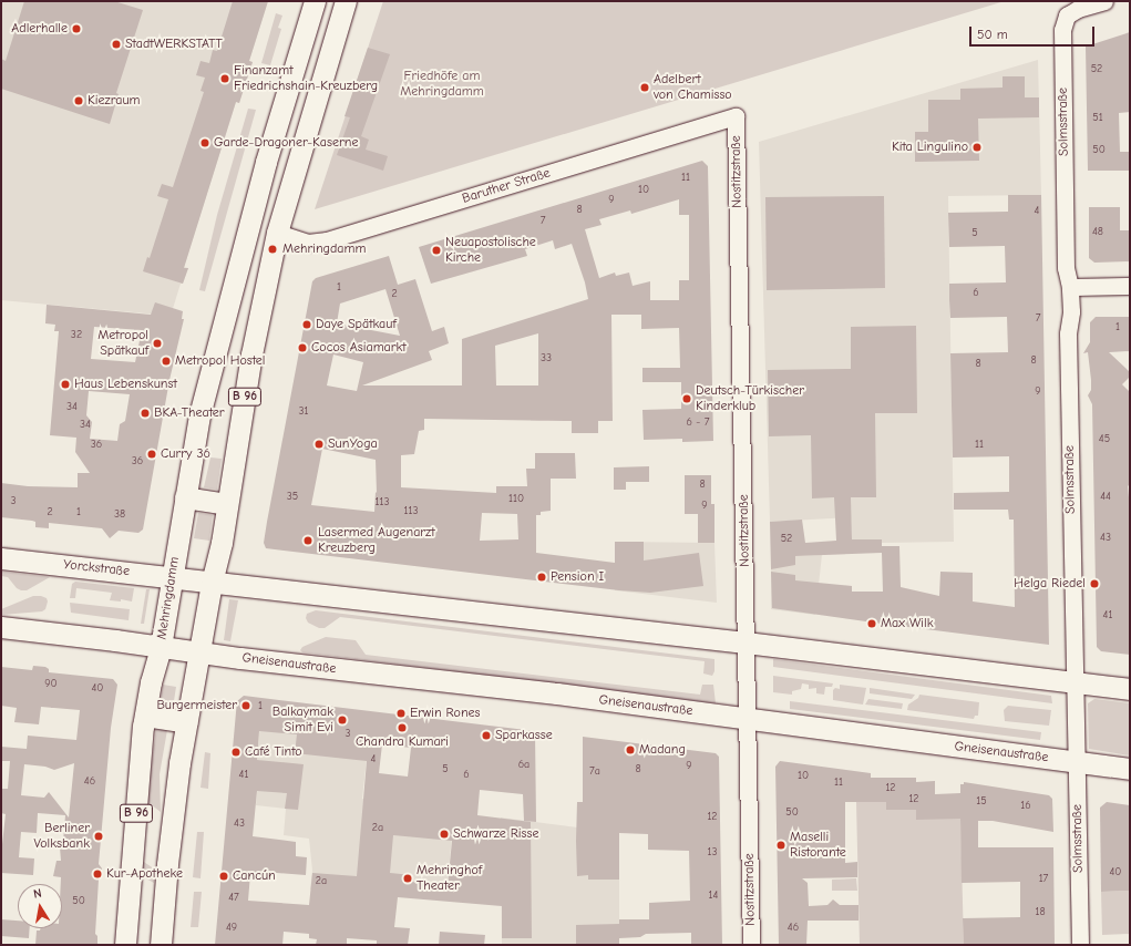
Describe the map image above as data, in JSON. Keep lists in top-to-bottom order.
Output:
{
  "streets": {
    "main road": [
      "B 96",
      "Yorckstraße",
      "Mehringdamm",
      "Gneisenaustraße"
    ],
    "street": ["Solmsstraße", "Nostitzstraße", "Baruther Straße"]
  },
  "crossings": [
    ["Solmsstraße", "Gneisenaustraße"],
    ["Nostitzstraße", "Baruther Straße"],
    ["Nostitzstraße", "Gneisenaustraße"],
    ["Baruther Straße", "B 96"],
    ["B 96", "Gneisenaustraße"],
    ["Yorckstraße", "Mehringdamm"],
    ["Mehringdamm", "Gneisenaustraße"]
  ],
  "parks": ["Friedhöfe am Mehringdamm"],
  "places": [
    "Adlerhalle",
    "StadtWERKSTATT",
    "Finanzamt Friedrichshain-Kreuzberg",
    "Adelbert von Chamisso",
    "Kiezraum",
    "Garde-Dragoner-Kaserne",
    "Kita Lingulino",
    "Mehringdamm",
    "Neuapostolische Kirche",
    "Daye Spätkauf",
    "Metropol Spätkauf",
    "Cocos Asiamarkt",
    "Metropol Hostel",
    "Haus Lebenskunst",
    "Deutsch-Türkischer Kinderklub",
    "BKA-Theater",
    "SunYoga",
    "Curry 36",
    "Lasermed Augenarzt Kreuzberg",
    "Pension I",
    "Helga Riedel",
    "Max Wilk",
    "Burgermeister",
    "Erwin Rones",
    "Balkaymak Simit Evi",
    "Chandra Kumari",
    "Sparkasse",
    "Madang",
    "Café Tinto",
    "Schwarze Risse",
    "Berliner Volksbank",
    "Maselli Ristorante",
    "Kur-Apotheke",
    "Cancún",
    "Mehringhof Theater"
  ],
  "house_numbers": [
    "52",
    "51",
    "50",
    "11",
    "10",
    "9",
    "8",
    "4",
    "7",
    "48",
    "5",
    "1",
    "6",
    "2",
    "7",
    "1",
    "32",
    "33",
    "8",
    "8",
    "9",
    "34",
    "31",
    "6 - 7",
    "34",
    "45",
    "36",
    "11",
    "36",
    "8",
    "35",
    "44",
    "110",
    "3",
    "113",
    "9",
    "113",
    "2",
    "1",
    "38",
    "43",
    "52",
    "41",
    "90",
    "40",
    "1",
    "3",
    "4",
    "6a",
    "9",
    "5",
    "8",
    "7a",
    "41",
    "6",
    "10",
    "46",
    "11",
    "12",
    "12",
    "15",
    "16",
    "50",
    "12",
    "43",
    "2a",
    "13",
    "40",
    "17",
    "2a",
    "14",
    "47",
    "50",
    "18",
    "49",
    "46"
  ],
  "scale_bar": "50 m",
  "north": "top"
}
